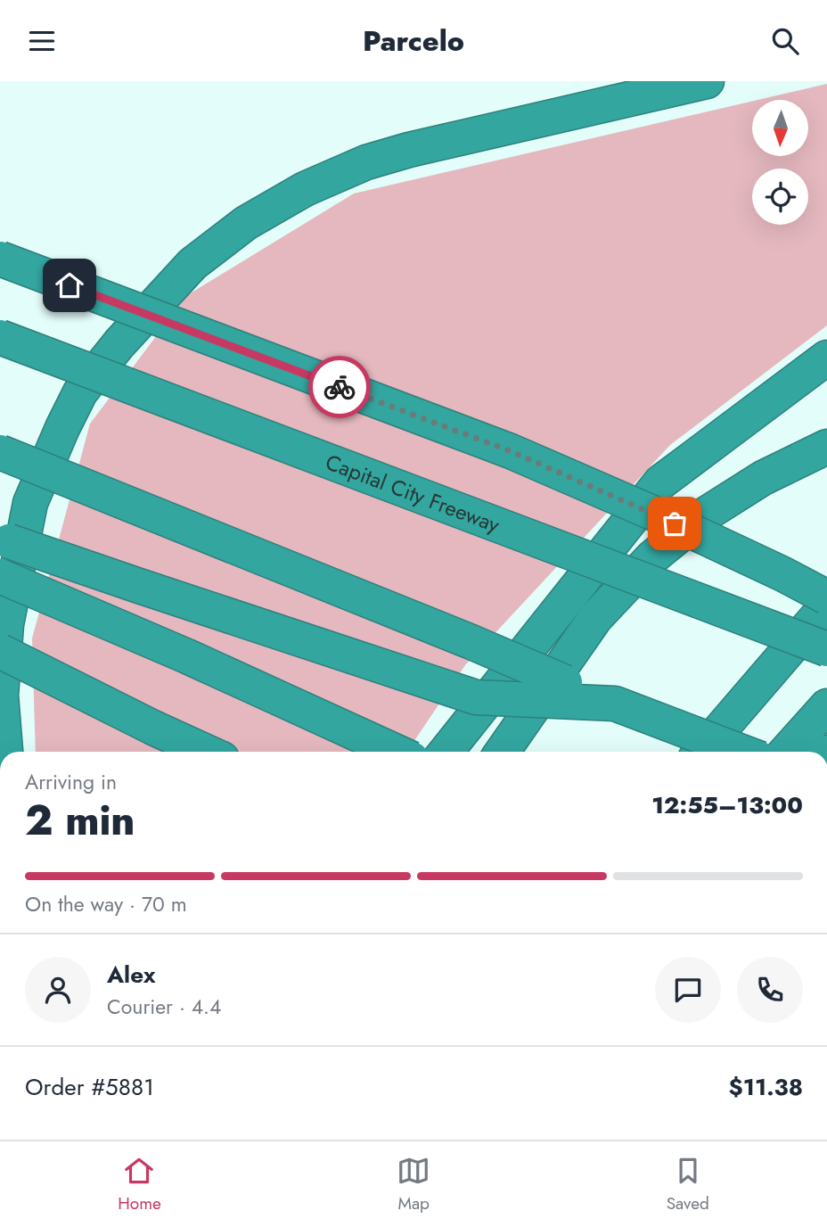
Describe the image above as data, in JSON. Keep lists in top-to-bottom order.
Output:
{
  "streets": {
    "highway": ["Capital City Freeway"]
  },
  "north": "bottom",
  "page": {
    "header": "Parcelo",
    "heading": ["2 min", "Arriving in", "12:55–13:00"],
    "panel": [
      "Alex",
      "Courier · 4.4",
      "Order #5881",
      "$11.38"
    ],
    "bar": "On the way · 70 m",
    "tabs": ["Home", "Map", "Saved"]
  }
}
